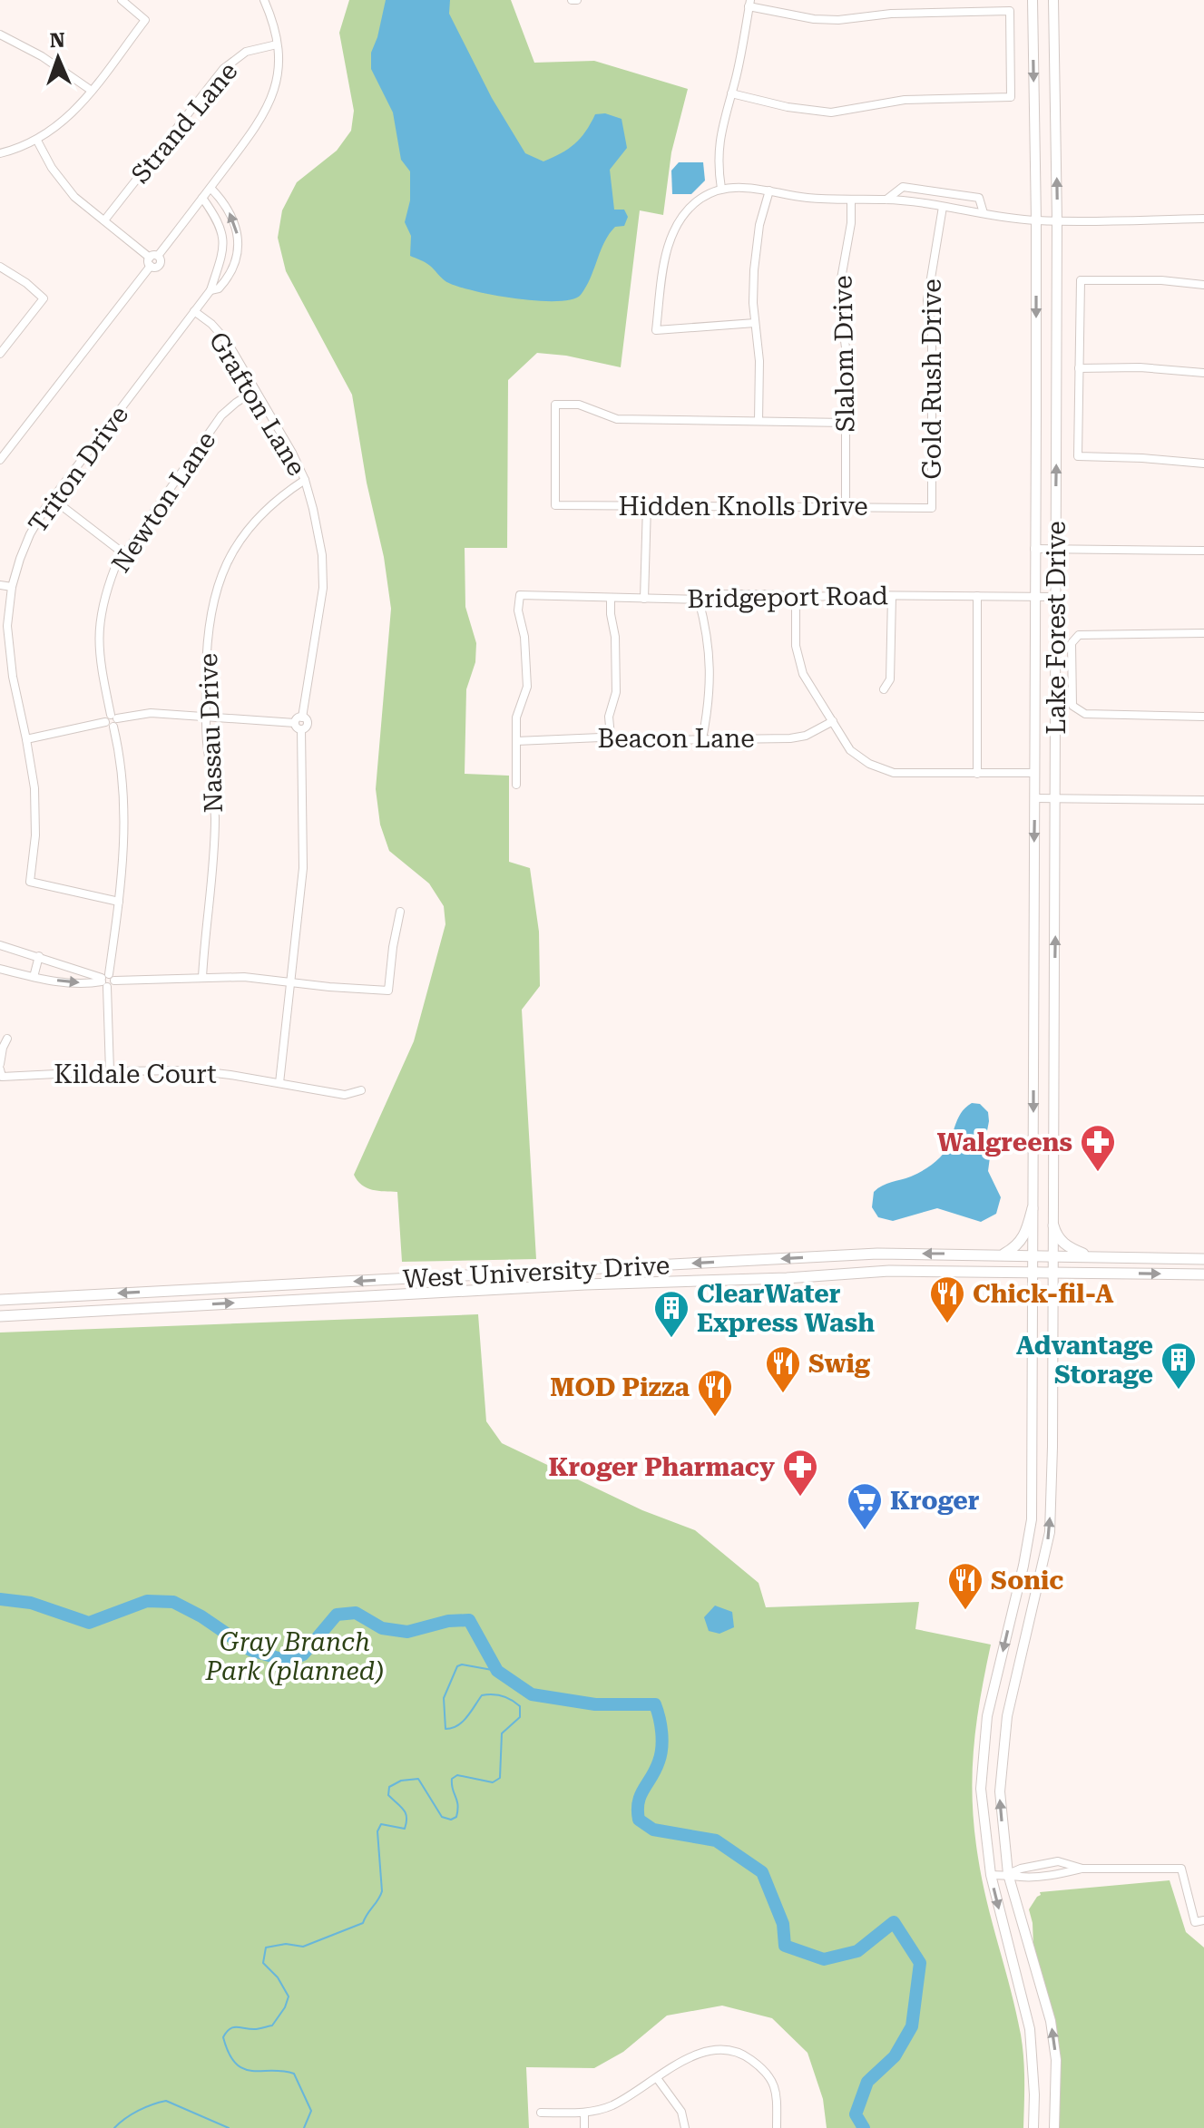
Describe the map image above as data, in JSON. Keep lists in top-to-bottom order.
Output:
{
  "streets": {
    "highway": ["West University Drive"],
    "main road": ["Lake Forest Drive"],
    "street": [
      "Strand Lane",
      "Slalom Drive",
      "Gold Rush Drive",
      "Grafton Lane",
      "Triton Drive",
      "Newton Lane",
      "Hidden Knolls Drive",
      "Bridgeport Road",
      "Nassau Drive",
      "Beacon Lane",
      "Kildale Court"
    ]
  },
  "crossings": [
    ["Slalom Drive", "Hidden Knolls Drive"],
    ["Gold Rush Drive", "Hidden Knolls Drive"],
    ["Grafton Lane", "Triton Drive"],
    ["Grafton Lane", "Newton Lane"],
    ["Grafton Lane", "Nassau Drive"],
    ["Grafton Lane", "Kildale Court"],
    ["Triton Drive", "Newton Lane"],
    ["Newton Lane", "Kildale Court"],
    ["Bridgeport Road", "Lake Forest Drive"],
    ["Bridgeport Road", "Beacon Lane"],
    ["Lake Forest Drive", "West University Drive"]
  ],
  "parks": ["Gray Branch Park (planned)"],
  "places": {
    "pharmacy": ["Walgreens", "Kroger Pharmacy"],
    "restaurant": [
      "Chick-fil-A",
      "Swig",
      "MOD Pizza",
      "Sonic"
    ],
    "building": ["ClearWater Express Wash", "Advantage Storage"],
    "supermarket": ["Kroger"]
  },
  "north": "top"
}
